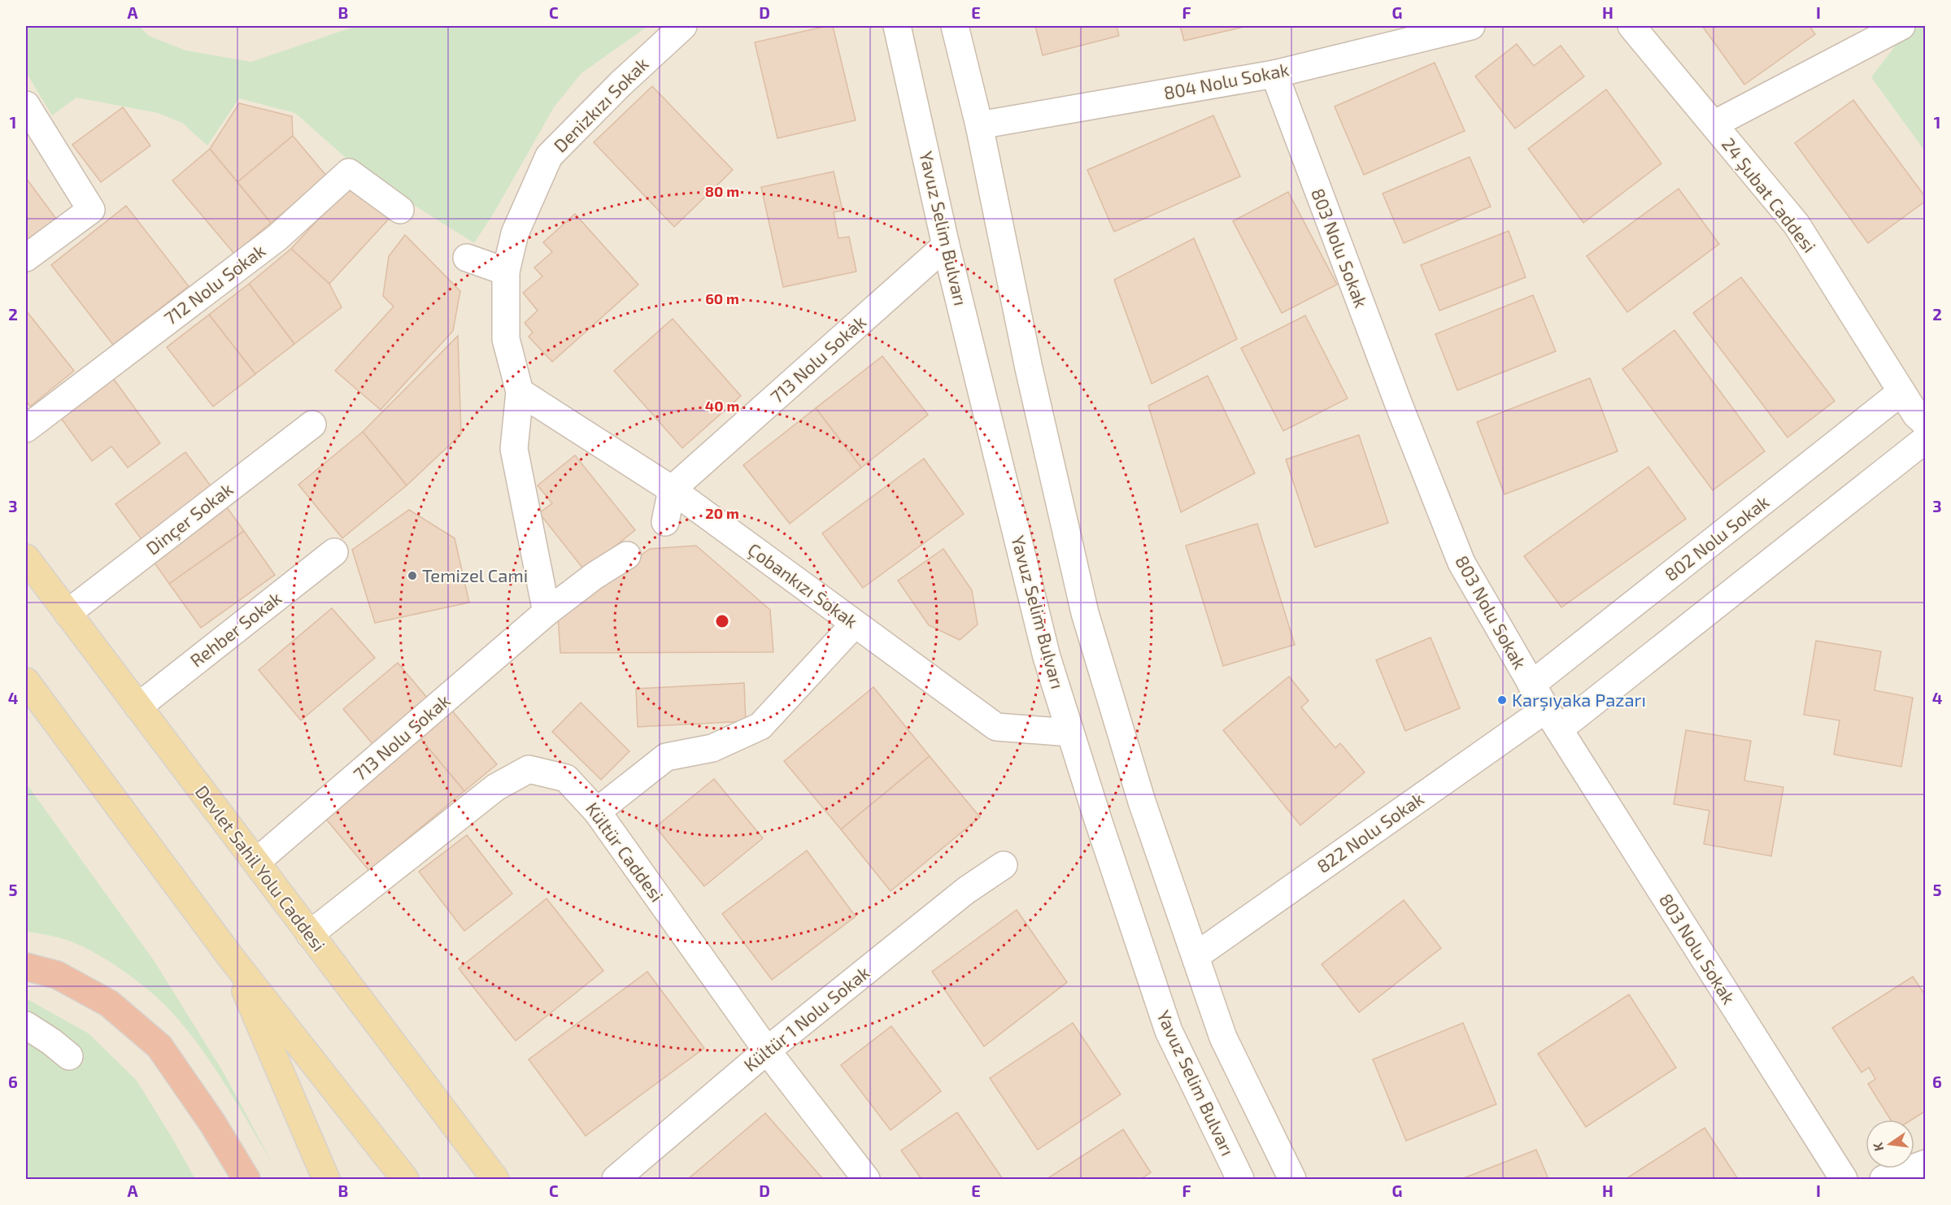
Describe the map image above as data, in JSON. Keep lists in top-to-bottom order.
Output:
{
  "streets": {
    "main road": ["Devlet Sahil Yolu Caddesi"],
    "street": [
      "804 Nolu Sokak",
      "Denizkızı Sokak",
      "24 Şubat Caddesi",
      "Yavuz Selim Bulvarı",
      "803 Nolu Sokak",
      "712 Nolu Sokak",
      "713 Nolu Sokak",
      "Dinçer Sokak",
      "802 Nolu Sokak",
      "Çobankızı Sokak",
      "Rehber Sokak",
      "822 Nolu Sokak",
      "Kültür Caddesi",
      "Kültür 1 Nolu Sokak"
    ]
  },
  "crossings": [
    ["804 Nolu Sokak", "803 Nolu Sokak"],
    ["Denizkızı Sokak", "Çobankızı Sokak"],
    ["24 Şubat Caddesi", "802 Nolu Sokak"],
    ["Yavuz Selim Bulvarı", "713 Nolu Sokak"],
    ["Yavuz Selim Bulvarı", "Çobankızı Sokak"],
    ["803 Nolu Sokak", "802 Nolu Sokak"],
    ["803 Nolu Sokak", "822 Nolu Sokak"],
    ["713 Nolu Sokak", "Çobankızı Sokak"],
    ["713 Nolu Sokak", "Devlet Sahil Yolu Caddesi"],
    ["Dinçer Sokak", "Devlet Sahil Yolu Caddesi"],
    ["Rehber Sokak", "Devlet Sahil Yolu Caddesi"],
    ["Kültür Caddesi", "Devlet Sahil Yolu Caddesi"],
    ["Kültür Caddesi", "Kültür 1 Nolu Sokak"]
  ],
  "places": ["Temizel Cami", "Karşıyaka Pazarı"],
  "north": "left",
  "grid": {
    "columns": [
      "A",
      "B",
      "C",
      "D",
      "E",
      "F",
      "G",
      "H",
      "I"
    ],
    "rows": [
      "1",
      "2",
      "3",
      "4",
      "5",
      "6"
    ]
  },
  "rings": [
    "80 m",
    "60 m",
    "40 m",
    "20 m"
  ]
}
